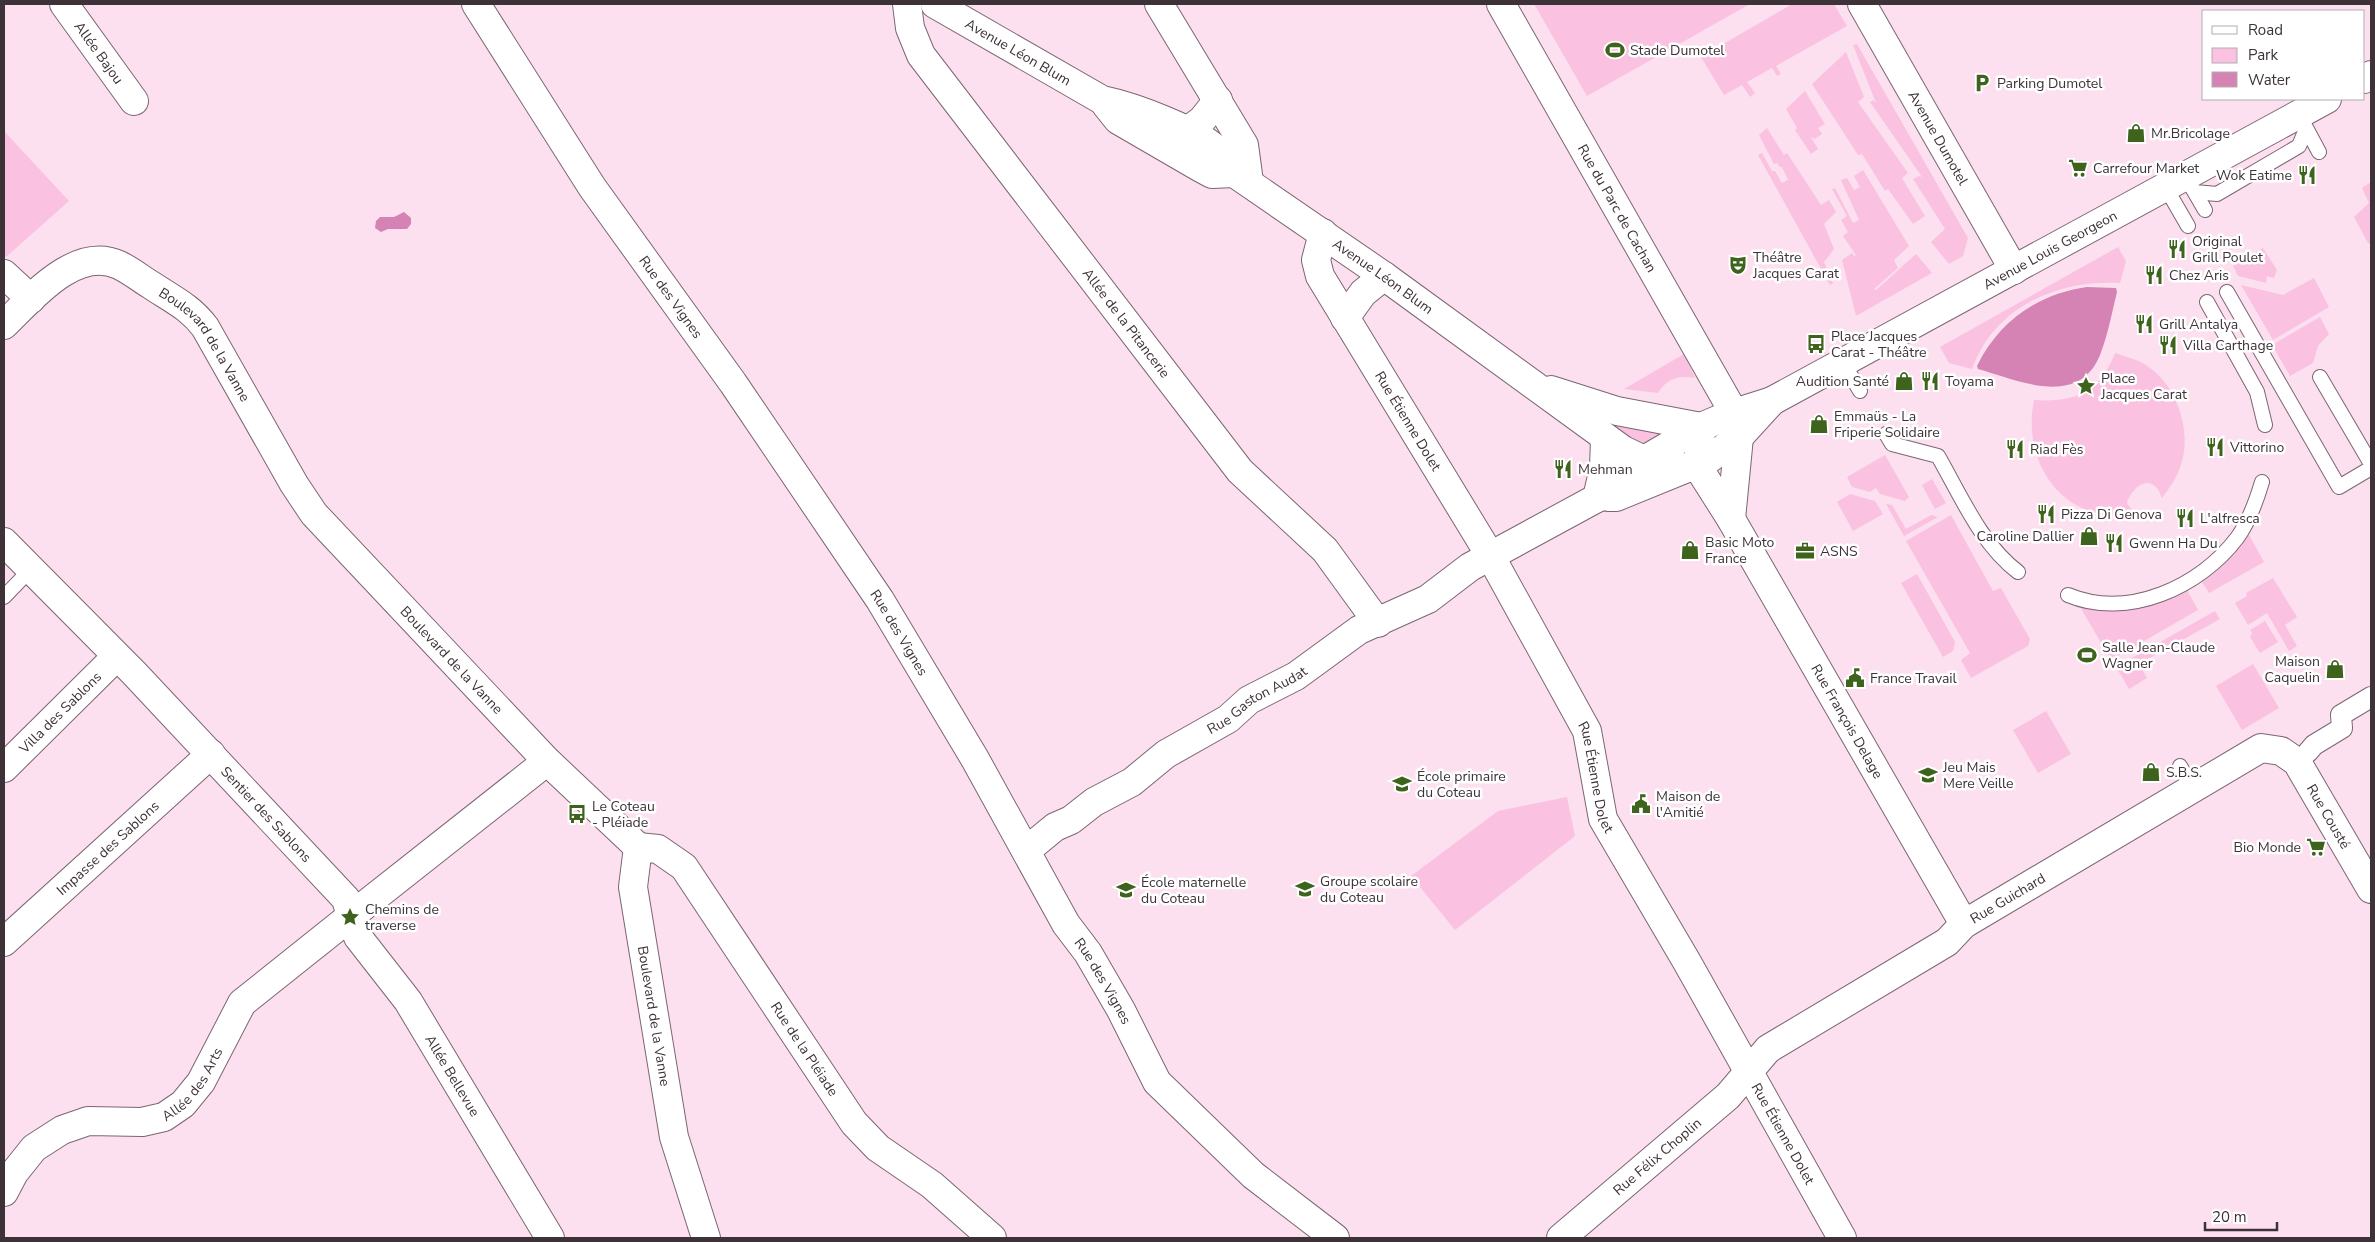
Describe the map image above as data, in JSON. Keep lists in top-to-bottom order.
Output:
{
  "streets": {
    "street": [
      "Avenue Léon Blum",
      "Allée Bajou",
      "Avenue Dumotel",
      "Rue du Parc de Cachan",
      "Avenue Louis Georgeon",
      "Rue des Vignes",
      "Allée de la Pitancerie",
      "Boulevard de la Vanne",
      "Rue Étienne Dolet",
      "Rue Gaston Audat",
      "Villa des Sablons",
      "Rue François Delage",
      "Sentier des Sablons",
      "Rue Cousté",
      "Impasse des Sablons",
      "Rue Guichard",
      "Rue de la Pléiade",
      "Allée Bellevue",
      "Allée des Arts",
      "Rue Félix Choplin"
    ]
  },
  "crossings": [
    ["Avenue Léon Blum", "Avenue Louis Georgeon"],
    ["Avenue Léon Blum", "Rue Étienne Dolet"],
    ["Avenue Dumotel", "Avenue Louis Georgeon"],
    ["Rue du Parc de Cachan", "Avenue Louis Georgeon"],
    ["Avenue Louis Georgeon", "Rue Étienne Dolet"],
    ["Avenue Louis Georgeon", "Rue Gaston Audat"],
    ["Avenue Louis Georgeon", "Rue François Delage"],
    ["Rue des Vignes", "Rue Gaston Audat"],
    ["Allée de la Pitancerie", "Rue Gaston Audat"],
    ["Boulevard de la Vanne", "Rue de la Pléiade"],
    ["Rue Étienne Dolet", "Rue Gaston Audat"],
    ["Rue Étienne Dolet", "Rue Guichard"],
    ["Rue Étienne Dolet", "Rue Félix Choplin"],
    ["Villa des Sablons", "Sentier des Sablons"],
    ["Rue François Delage", "Rue Guichard"],
    ["Sentier des Sablons", "Impasse des Sablons"],
    ["Sentier des Sablons", "Allée Bellevue"],
    ["Sentier des Sablons", "Allée des Arts"],
    ["Rue Cousté", "Rue Guichard"],
    ["Rue Guichard", "Rue Félix Choplin"],
    ["Allée Bellevue", "Allée des Arts"]
  ],
  "places": {
    "sports": ["Stade Dumotel", "Salle Jean-Claude Wagner"],
    "parking": ["Parking Dumotel"],
    "shop": [
      "Mr.Bricolage",
      "Audition Santé",
      "Emmaüs - La Friperie Solidaire",
      "Caroline Dallier",
      "Basic Moto France",
      "Maison Caquelin",
      "S.B.S."
    ],
    "supermarket": ["Carrefour Market", "Bio Monde"],
    "restaurant": [
      "Wok Eatime",
      "Original Grill Poulet",
      "Chez Aris",
      "Grill Antalya",
      "Villa Carthage",
      "Toyama",
      "Vittorino",
      "Riad Fès",
      "Mehman",
      "Pizza Di Genova",
      "L'alfresca",
      "Gwenn Ha Du"
    ],
    "theatre": ["Théâtre Jacques Carat"],
    "bus stop": ["Place Jacques Carat - Théâtre", "Le Coteau - Pléiade"],
    "place": ["Place Jacques Carat", "Chemins de traverse"],
    "office": ["ASNS"],
    "public building": ["France Travail", "Maison de l'Amitié"],
    "school or university": [
      "Jeu Mais Mere Veille",
      "École primaire du Coteau",
      "Groupe scolaire du Coteau",
      "École maternelle du Coteau"
    ]
  },
  "legend": ["Road", "Park", "Water"],
  "scale_bar": "20 m"
}
